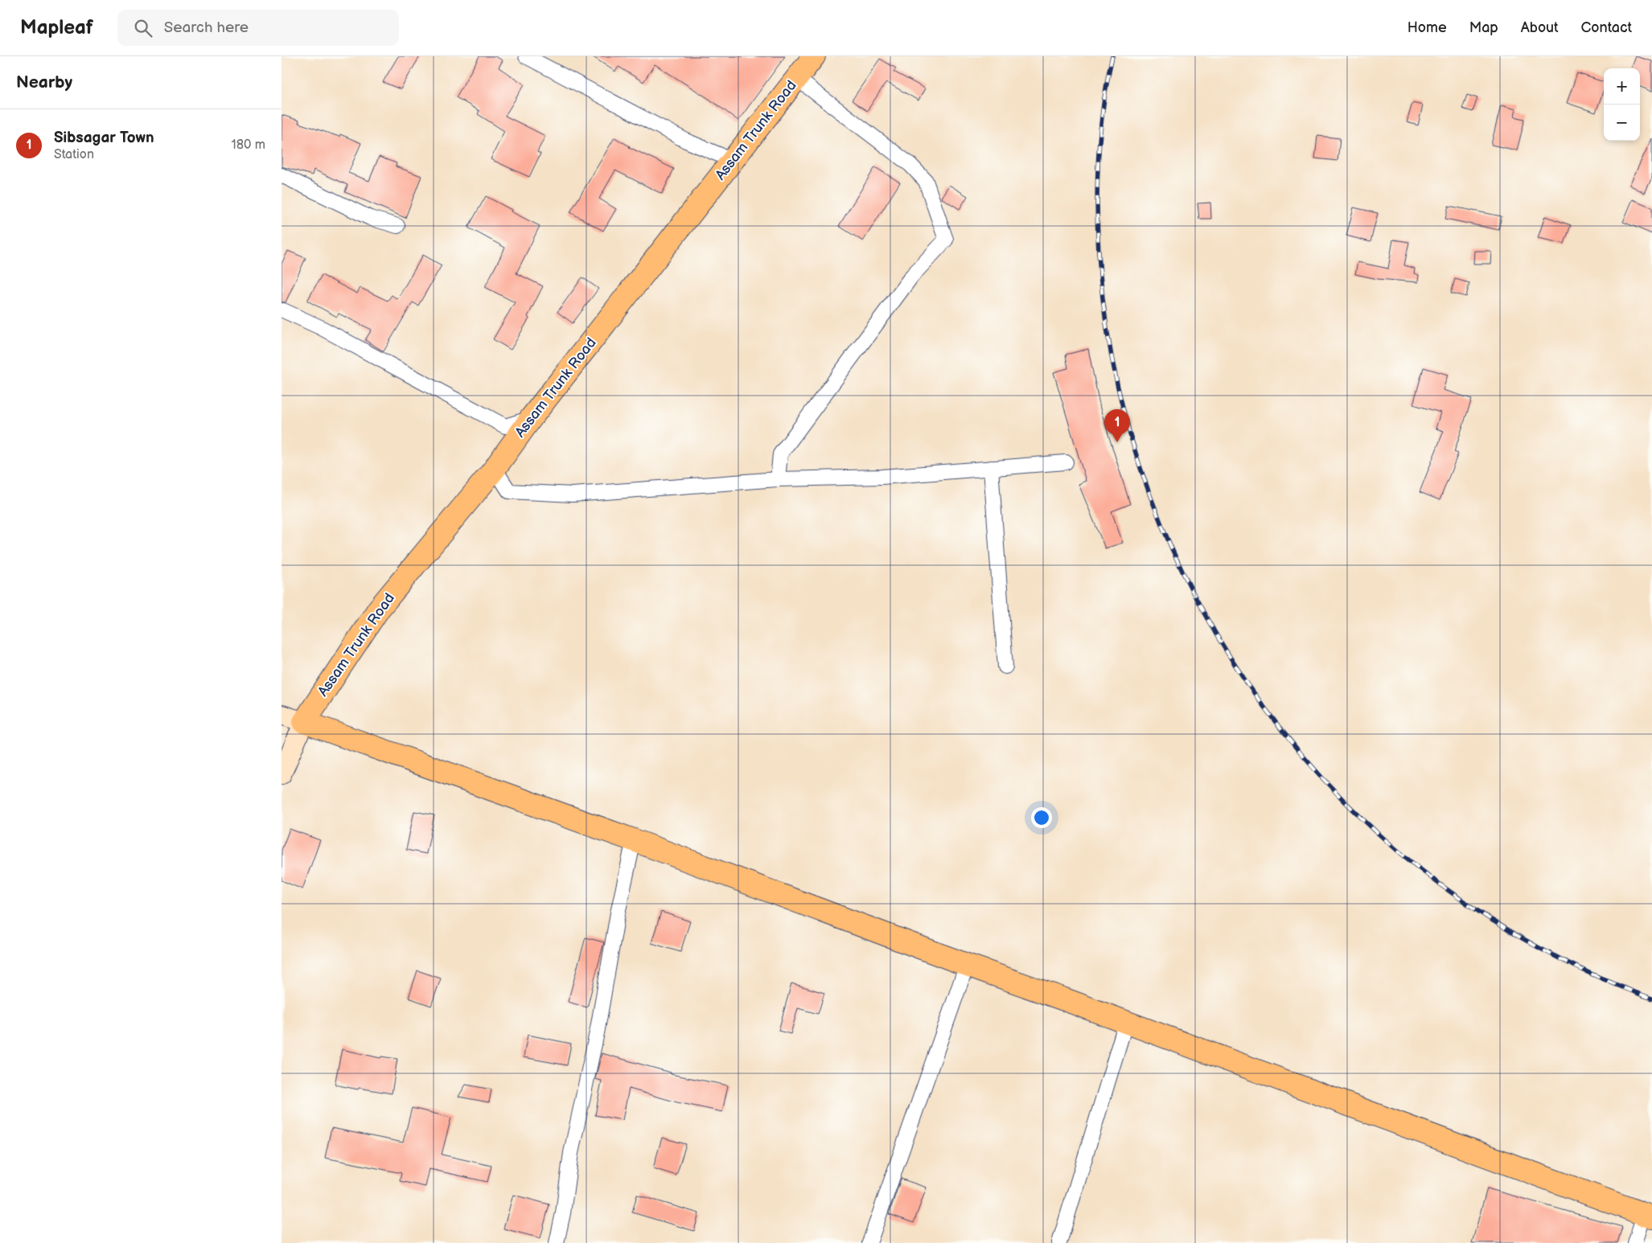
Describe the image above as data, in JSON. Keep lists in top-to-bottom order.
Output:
{
  "streets": {
    "highway": ["Assam Trunk Road"]
  },
  "page": {
    "header": "Mapleaf",
    "search": "Search here",
    "nav": [
      "Home",
      "Map",
      "About",
      "Contact"
    ],
    "heading": "Nearby",
    "map_buttons": ["+", "−"],
    "list": [
      {
        "mark": "1",
        "name": "Sibsagar Town",
        "note": "Station",
        "value": "180 m"
      }
    ],
    "pins": "1"
  }
}
